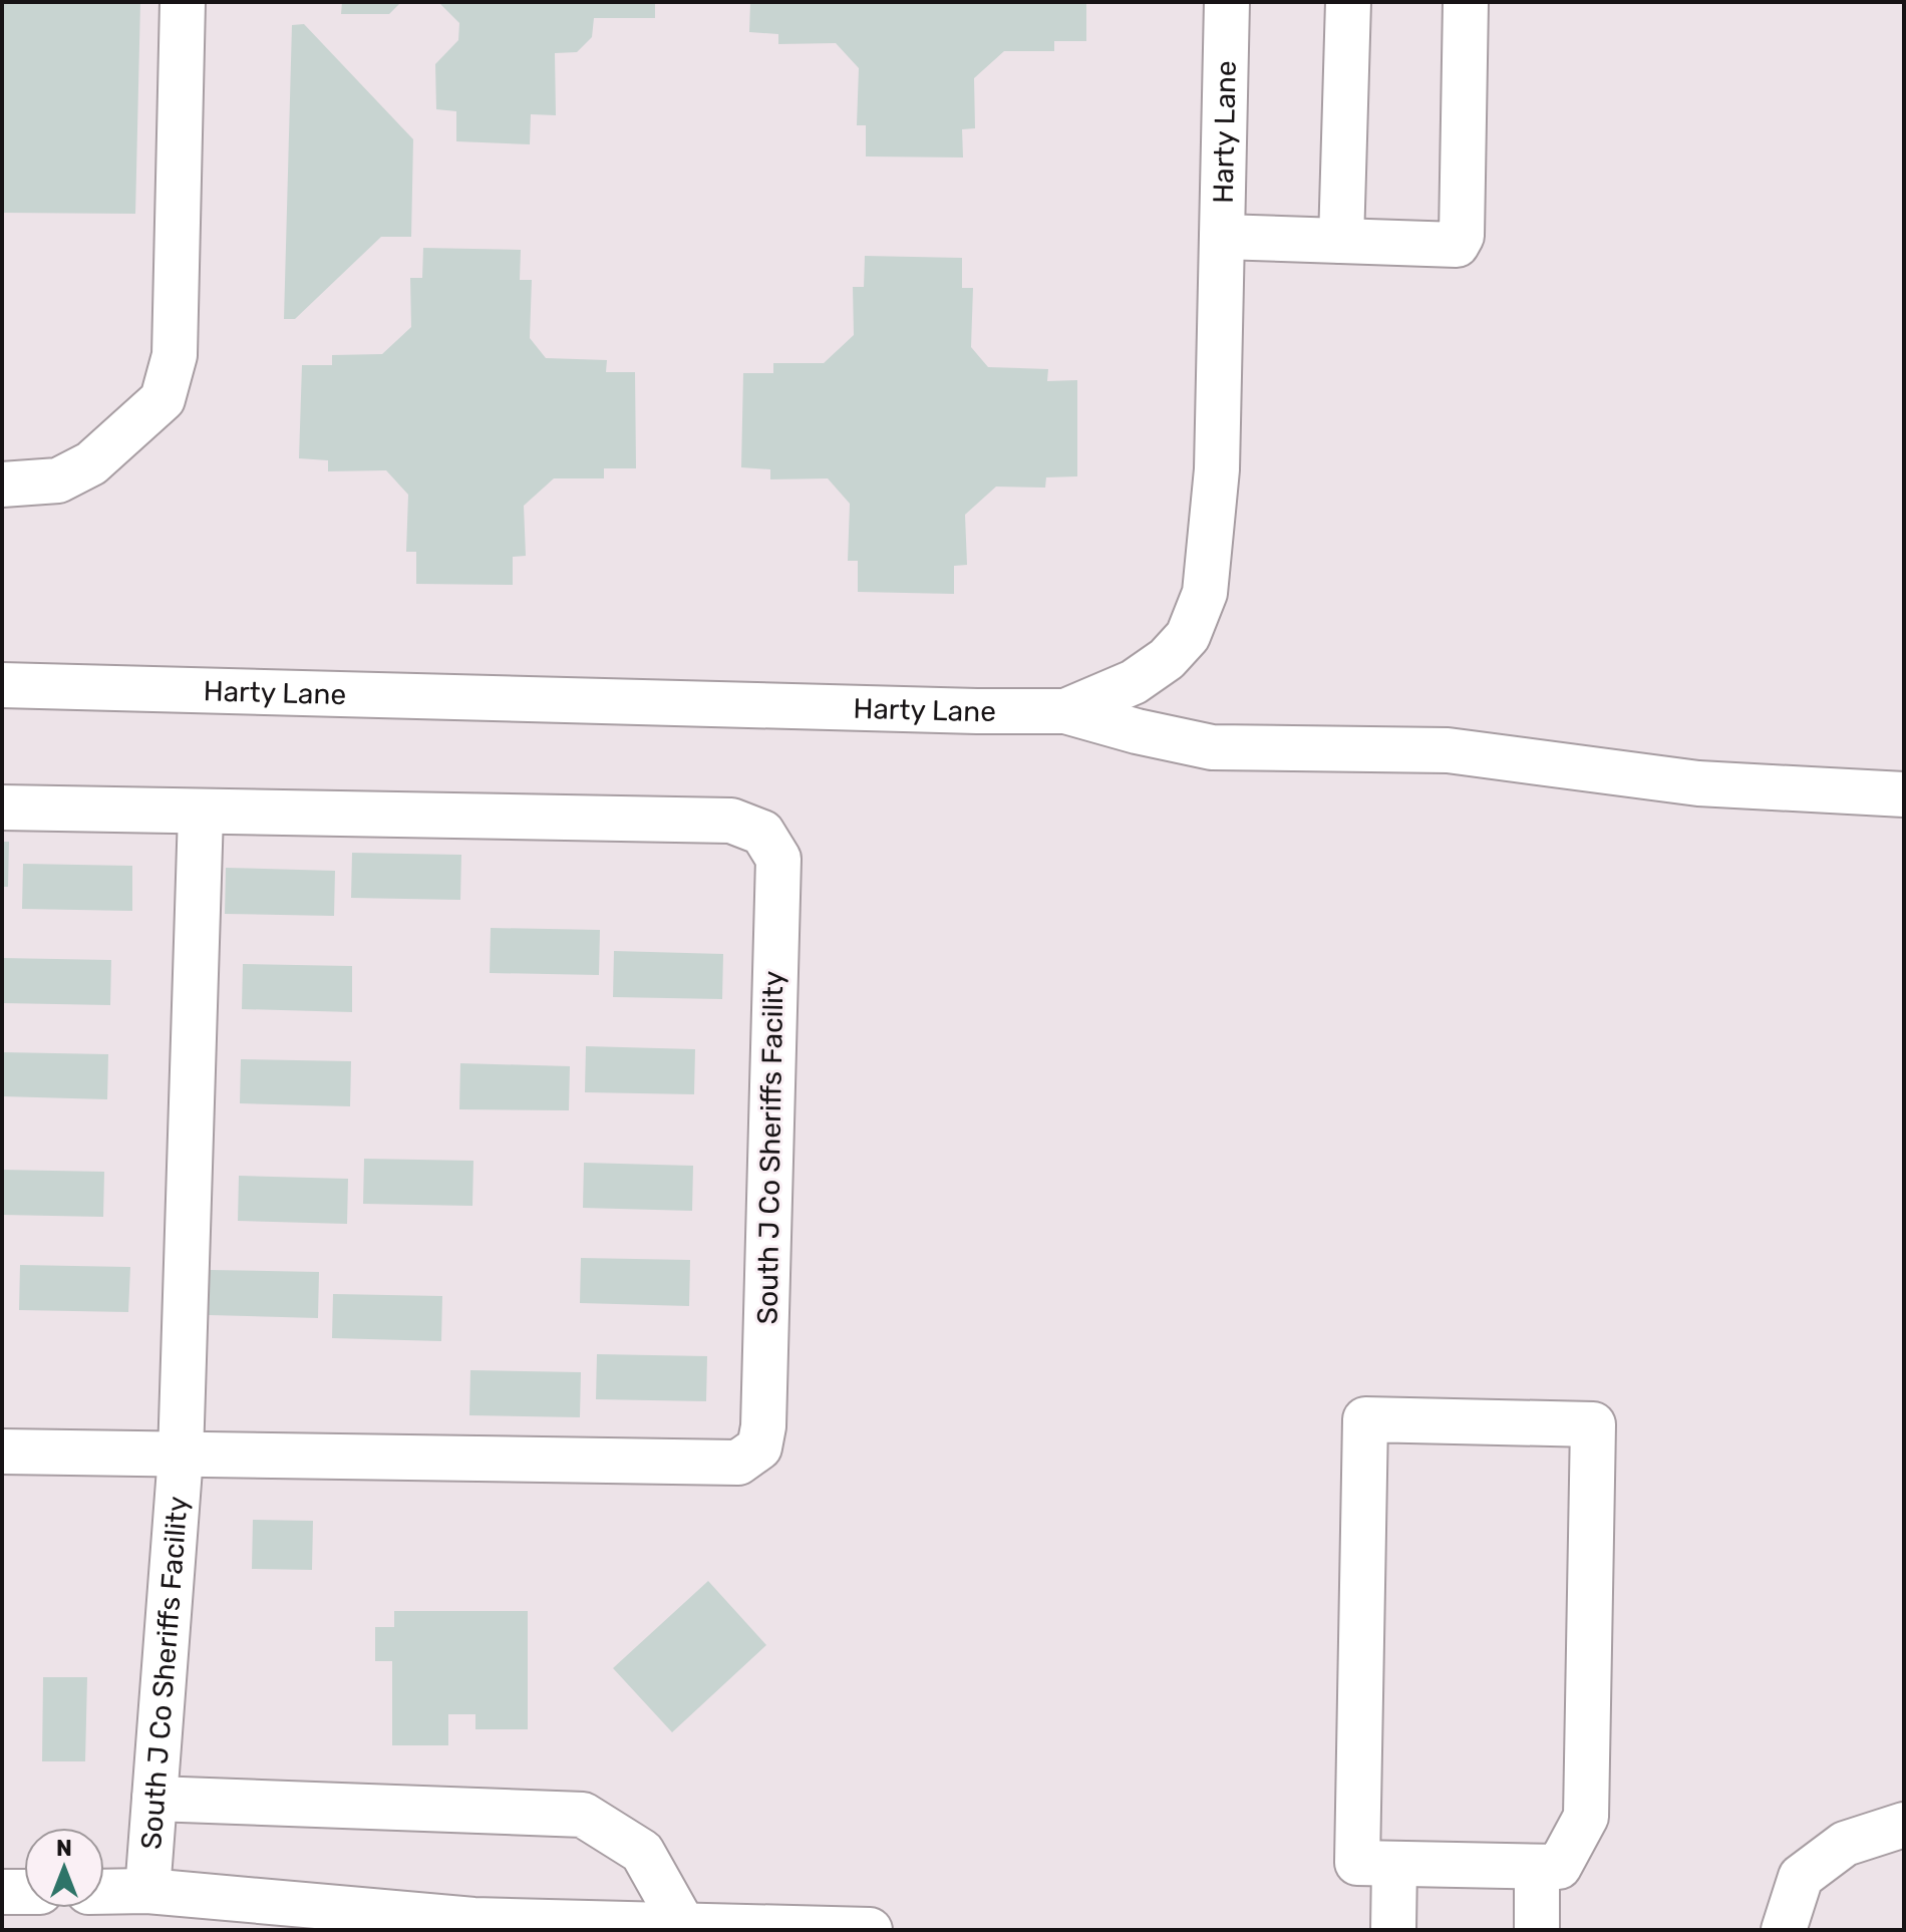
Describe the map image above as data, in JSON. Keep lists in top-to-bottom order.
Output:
{
  "streets": {
    "street": ["Harty Lane", "South J Co Sheriffs Facility"]
  },
  "north": "top"
}
